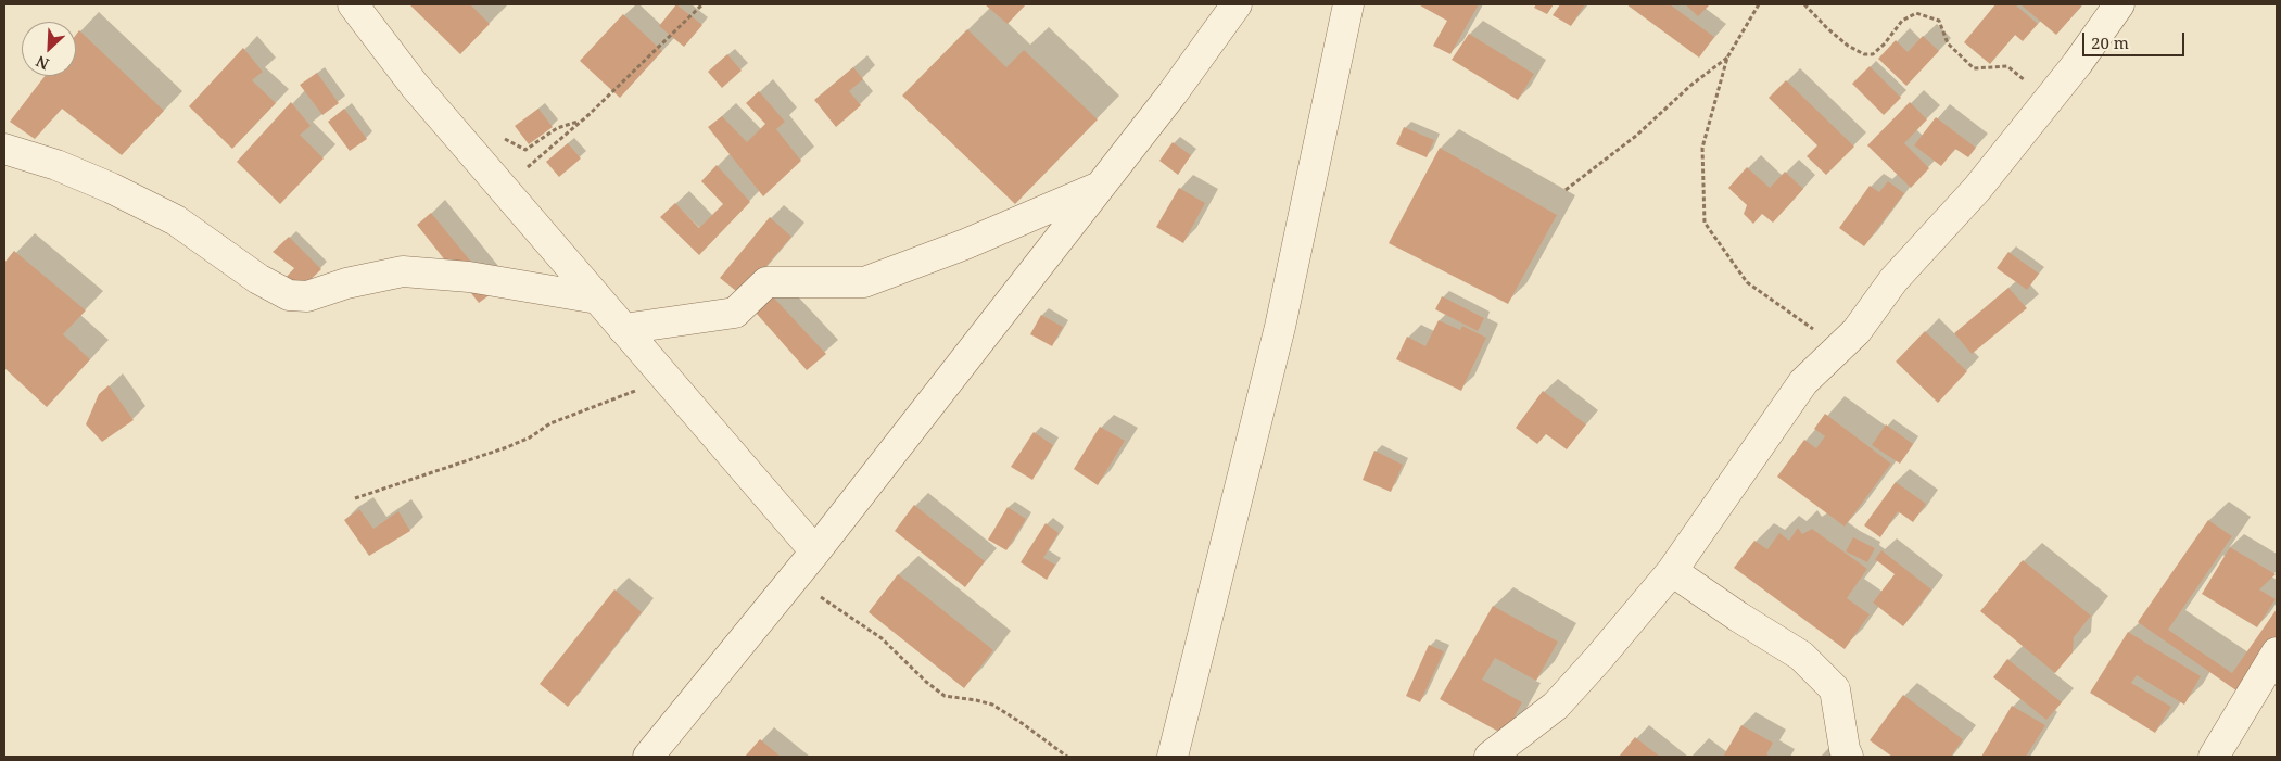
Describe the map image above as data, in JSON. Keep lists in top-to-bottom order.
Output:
{
  "scale_bar": "20 m",
  "north": "bottom left"
}
